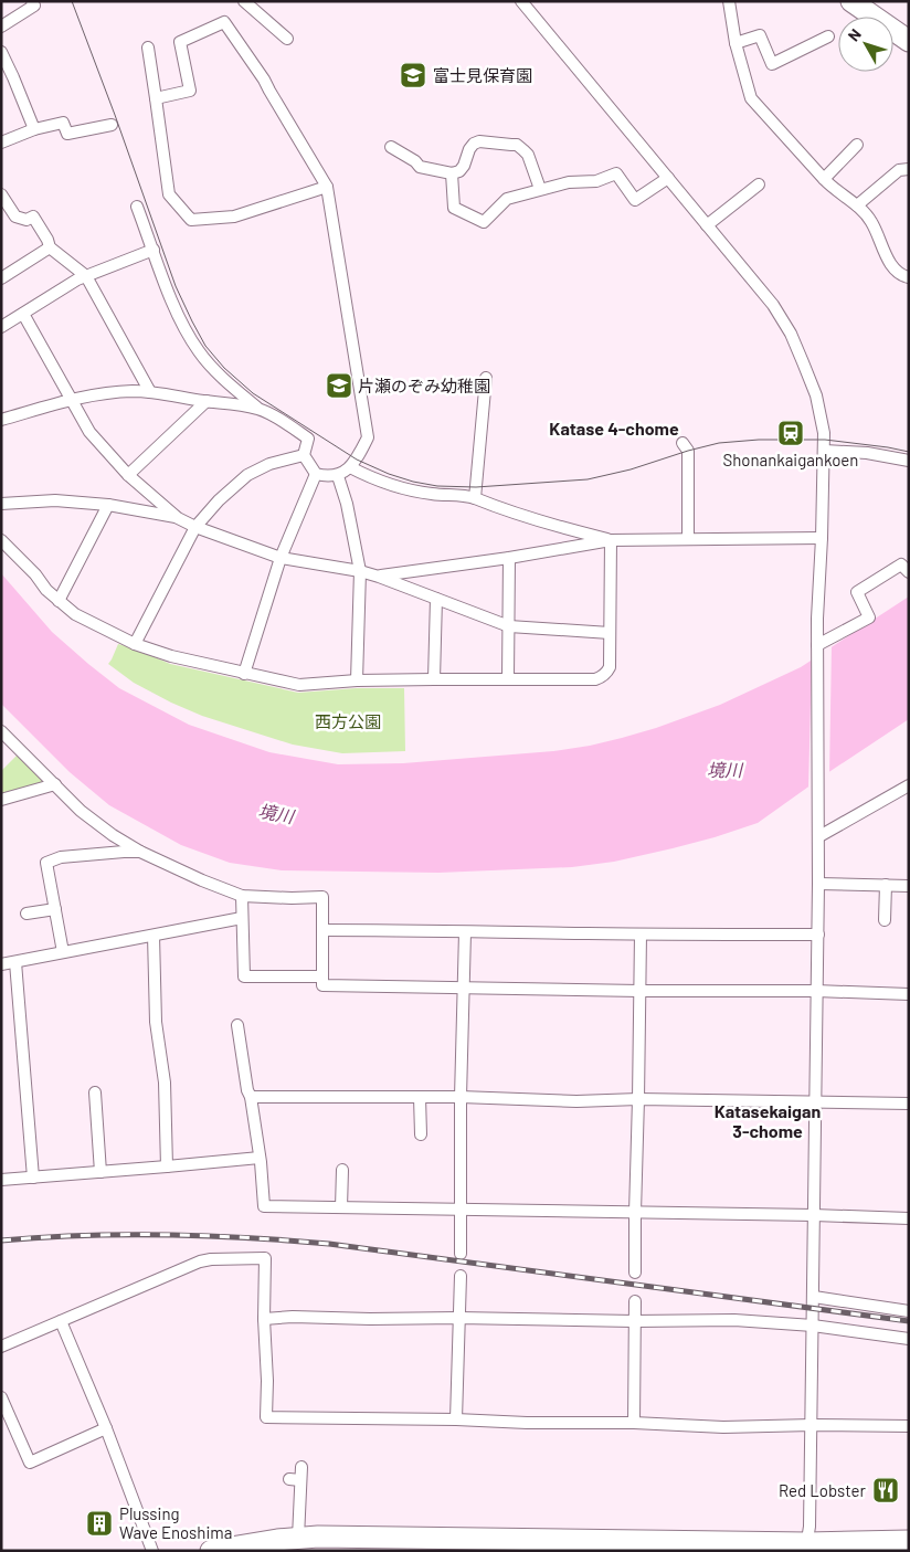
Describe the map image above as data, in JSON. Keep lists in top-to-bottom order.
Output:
{
  "districts": ["Katase 4-chome", "Katasekaigan 3-chome"],
  "water": ["境川"],
  "parks": ["西方公園"],
  "places": {
    "school or university": ["富士見保育園", "片瀬のぞみ幼稚園"],
    "station": ["Shonankaigankoen"],
    "restaurant": ["Red Lobster"],
    "building": ["Plussing Wave Enoshima"]
  },
  "north": "top left"
}
